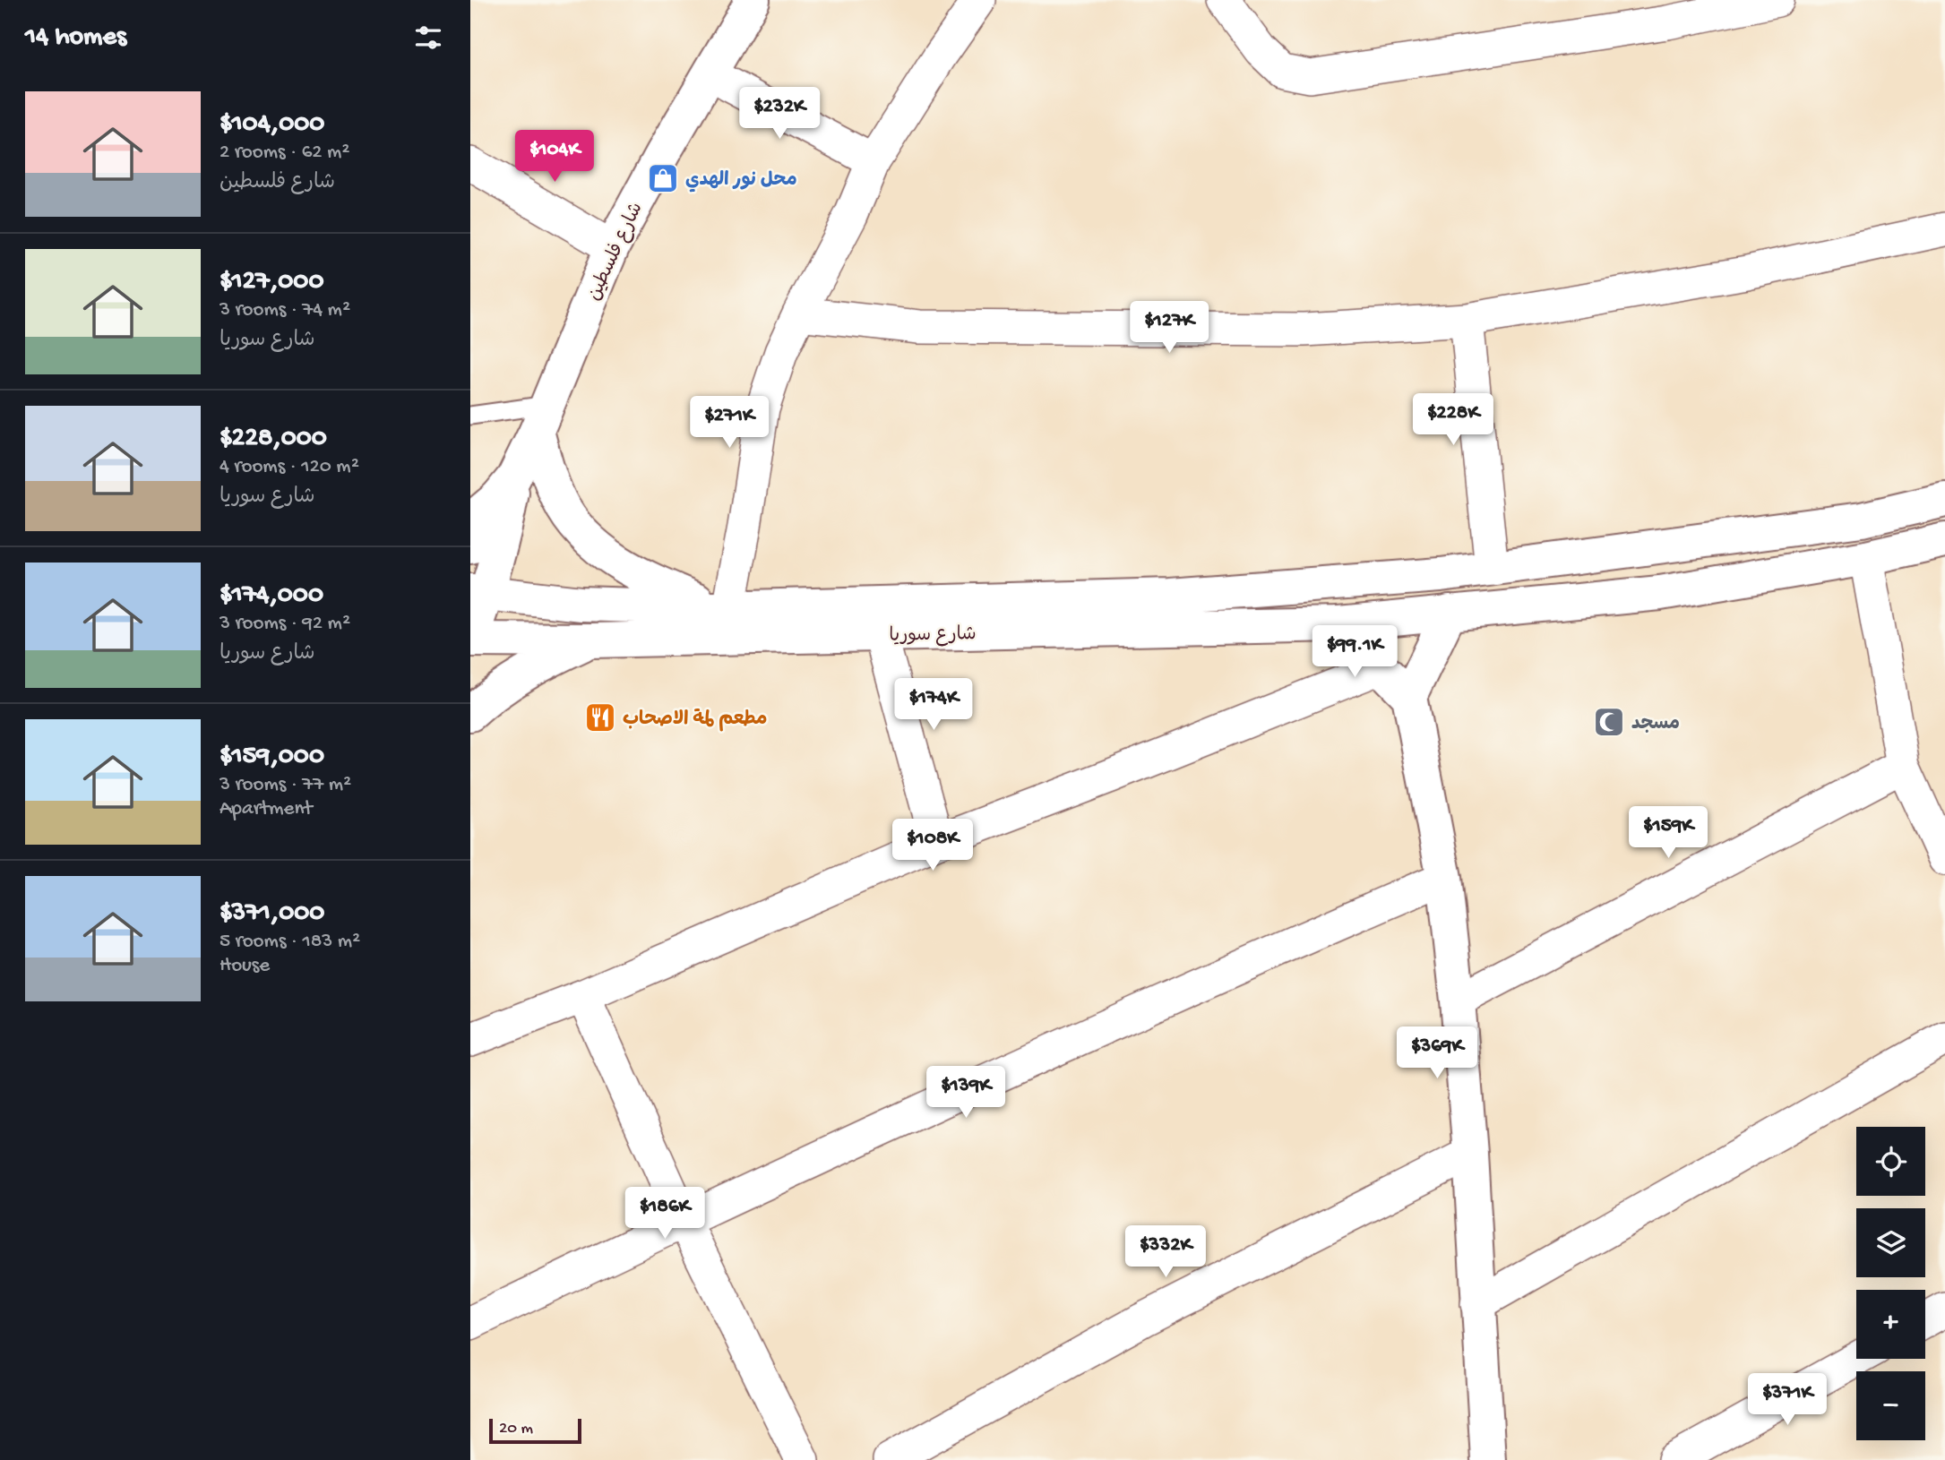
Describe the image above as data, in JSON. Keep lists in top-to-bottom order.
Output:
{
  "streets": {
    "main road": ["شارع فلسطين", "شارع سوريا"]
  },
  "crossings": [
    ["شارع فلسطين", "شارع سوريا"]
  ],
  "places": {
    "shop": ["محل نور الهدي"],
    "restaurant": ["مطعم لمة الاصحاب"],
    "mosque": ["مسجد"]
  },
  "scale_bar": "20 m",
  "page": {
    "heading": "14 homes",
    "list": [
      {
        "name": "$104,000",
        "note": "2 rooms · 62 m² · شارع فلسطين"
      },
      {
        "name": "$127,000",
        "note": "3 rooms · 74 m² · شارع سوريا"
      },
      {
        "name": "$228,000",
        "note": "4 rooms · 120 m² · شارع سوريا"
      },
      {
        "name": "$174,000",
        "note": "3 rooms · 92 m² · شارع سوريا"
      },
      {
        "name": "$159,000",
        "note": "3 rooms · 77 m² · Apartment"
      },
      {
        "name": "$371,000",
        "note": "5 rooms · 183 m² · House"
      }
    ],
    "price": [
      "$232K",
      "$104K",
      "$127K",
      "$228K",
      "$271K",
      "$99.1K",
      "$174K",
      "$159K",
      "$108K",
      "$369K",
      "$139K",
      "$186K",
      "$332K",
      "$371K"
    ],
    "map_buttons": ["+", "−"],
    "scale": "20 m"
  }
}
